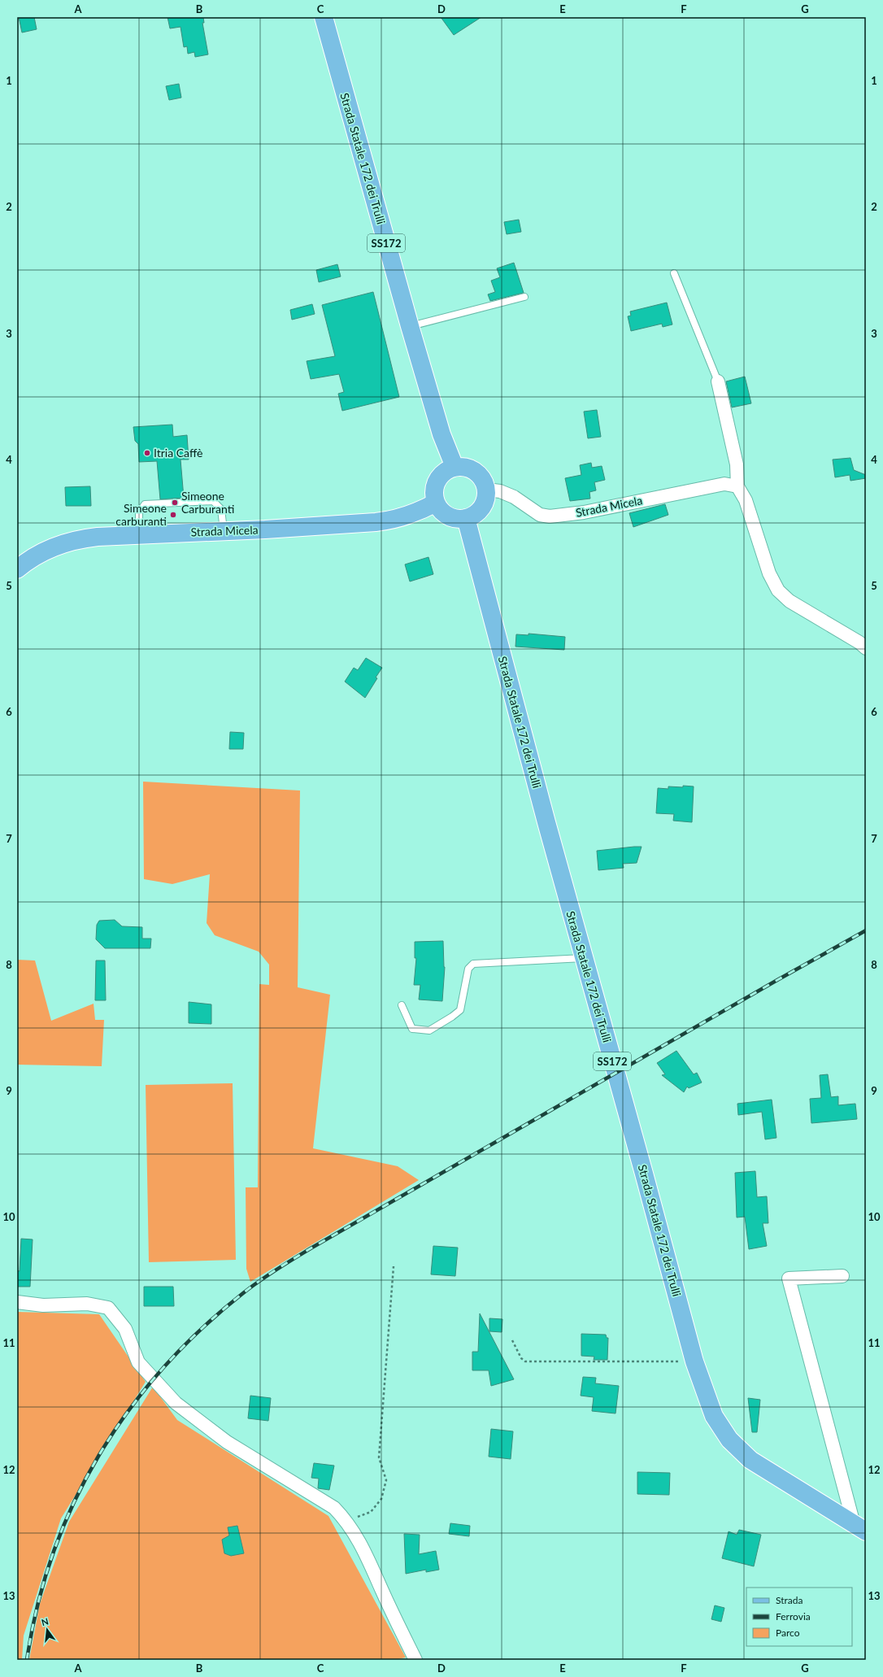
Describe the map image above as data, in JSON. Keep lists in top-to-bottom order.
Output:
{
  "streets": {
    "main road": ["Strada Statale 172 dei Trulli", "SS172", "Strada Micela"]
  },
  "crossings": [
    ["Strada Statale 172 dei Trulli", "Strada Micela"]
  ],
  "places": ["Itria Caffè", "Simeone Carburanti", "Simeone carburanti"],
  "legend": ["Strada", "Ferrovia", "Parco"],
  "north": "top",
  "grid": {
    "columns": [
      "A",
      "B",
      "C",
      "D",
      "E",
      "F",
      "G"
    ],
    "rows": [
      "1",
      "2",
      "3",
      "4",
      "5",
      "6",
      "7",
      "8",
      "9",
      "10",
      "11",
      "12",
      "13"
    ]
  }
}
